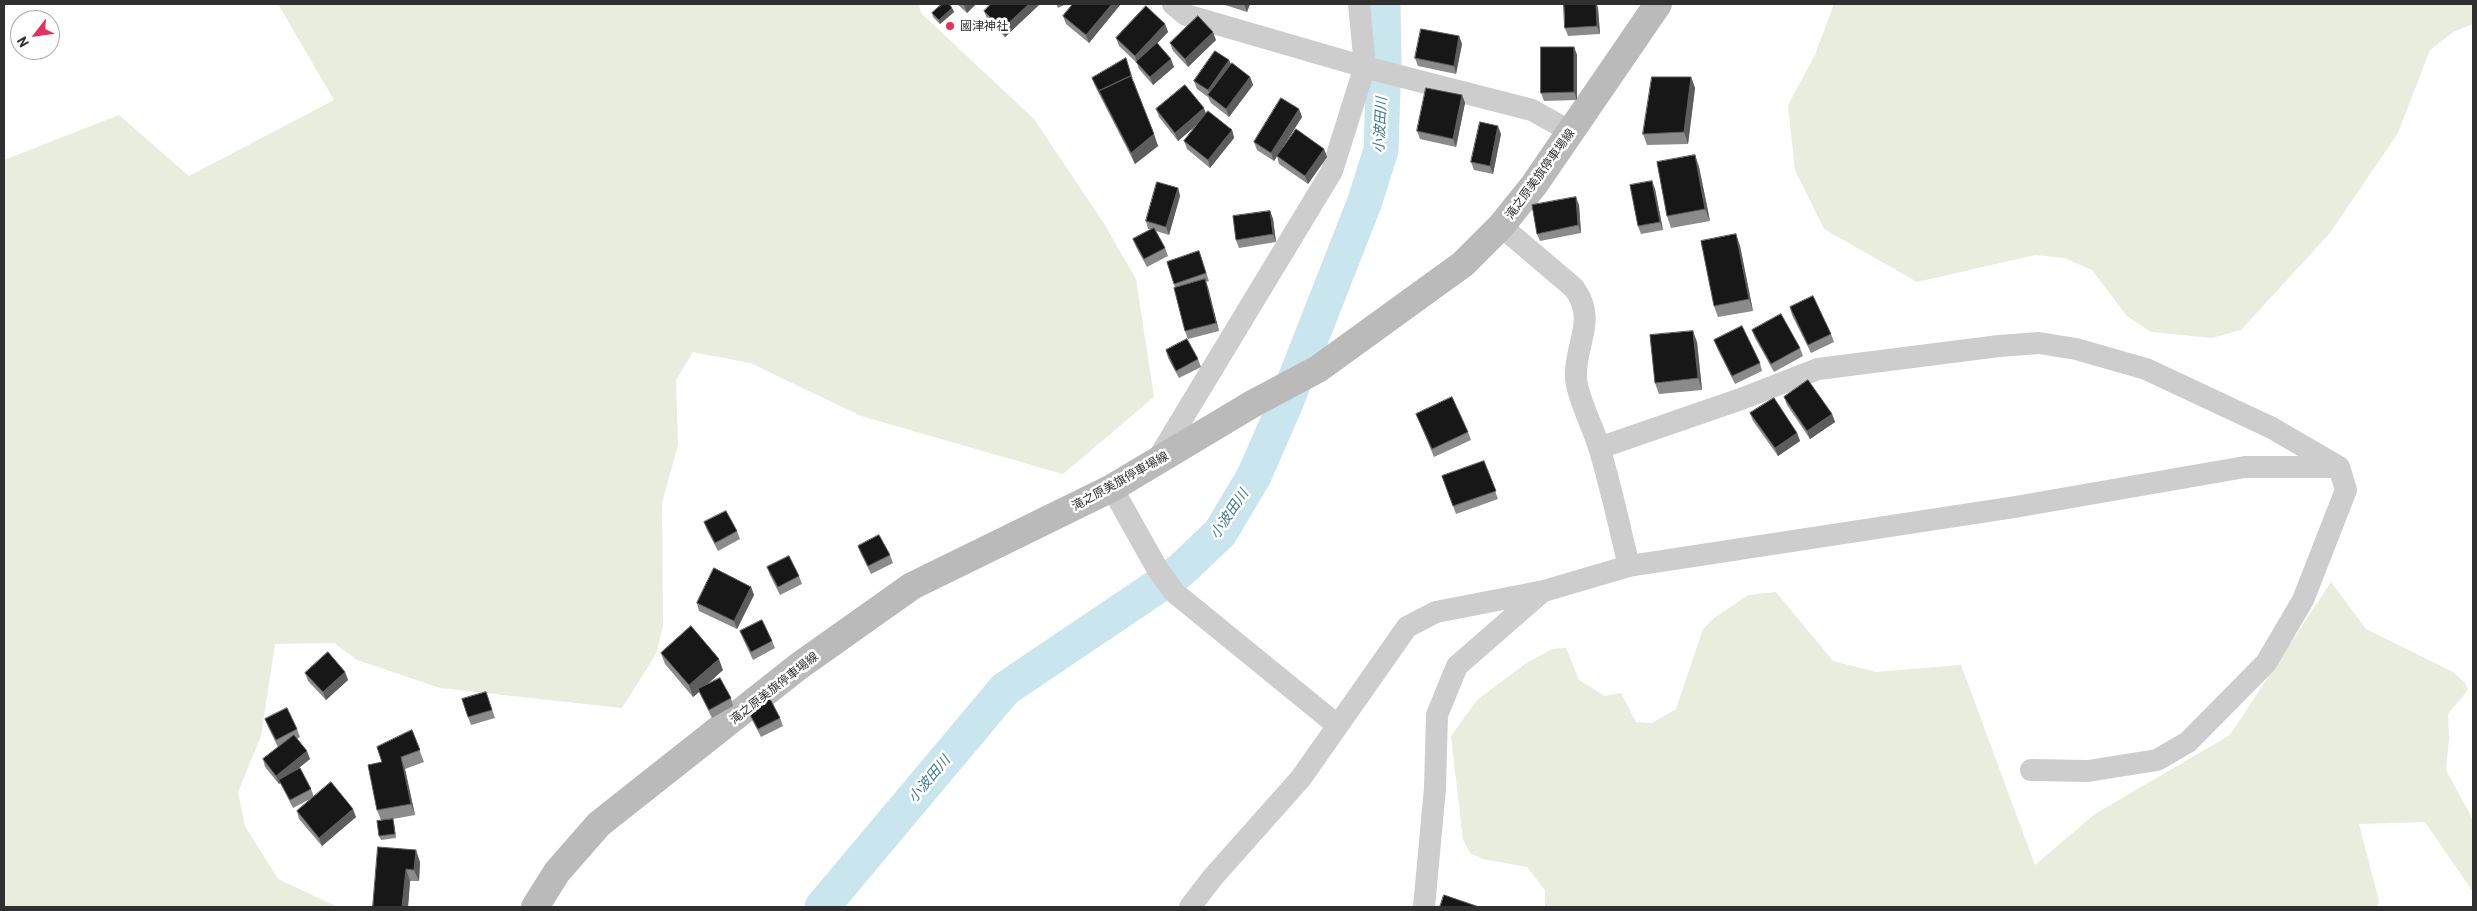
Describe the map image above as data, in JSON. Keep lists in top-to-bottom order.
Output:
{
  "streets": {
    "main road": ["滝之原美旗停車場線"]
  },
  "water": ["小波田川"],
  "places": ["國津神社"],
  "north": "bottom left"
}
